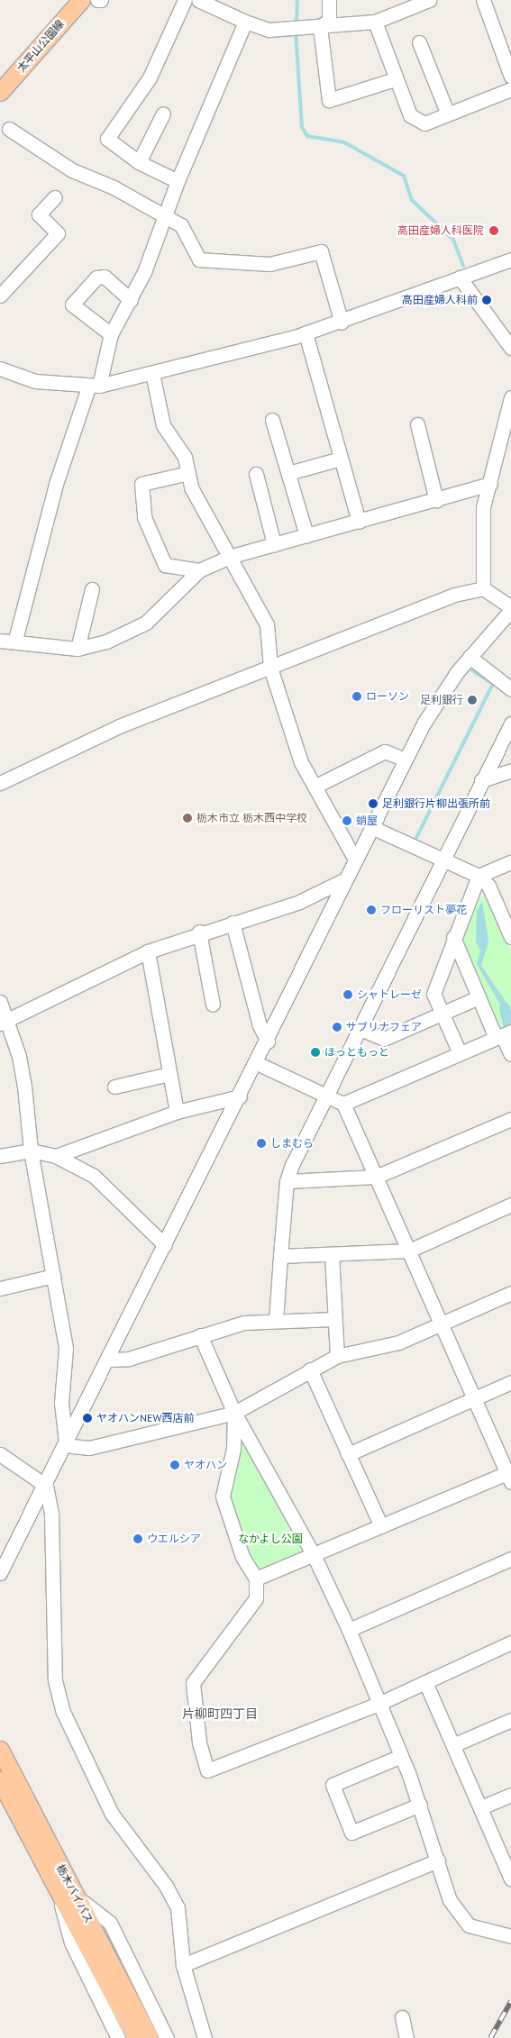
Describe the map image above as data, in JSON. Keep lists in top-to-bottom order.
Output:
{
  "streets": {
    "main road": ["太平山公園線", "栃木バイパス"]
  },
  "districts": ["片柳町四丁目"],
  "parks": ["なかよし公園"],
  "places": [
    "高田産婦人科医院",
    "高田産婦人科前",
    "ローソン",
    "足利銀行",
    "足利銀行片柳出張所前",
    "栃木市立 栃木西中学校",
    "蛸屋",
    "フローリスト夢花",
    "シャトレーゼ",
    "サブリナフェア",
    "ほっともっと",
    "しまむら",
    "ヤオハンNEW西店前",
    "ヤオハン",
    "ウエルシア"
  ]
}
